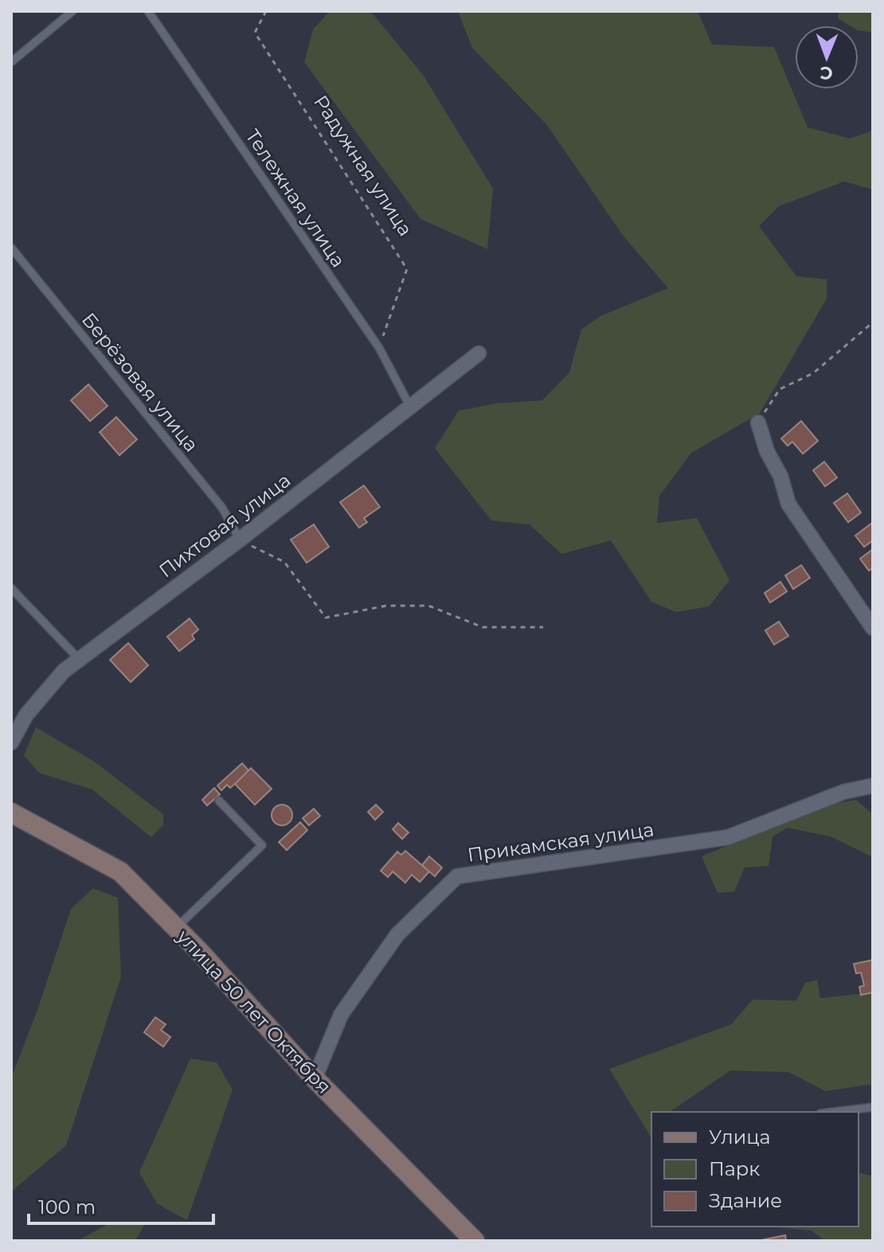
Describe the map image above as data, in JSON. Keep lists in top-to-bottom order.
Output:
{
  "streets": {
    "main road": ["улица 50 лет Октября"],
    "street": ["Пихтовая улица", "Прикамская улица"],
    "lane": ["Тележная улица", "Берёзовая улица"],
    "path": ["Радужная улица"]
  },
  "crossings": [
    ["Радужная улица", "Тележная улица"],
    ["Тележная улица", "Пихтовая улица"],
    ["Берёзовая улица", "Пихтовая улица"],
    ["Прикамская улица", "улица 50 лет Октября"]
  ],
  "legend": ["Улица", "Парк", "Здание"],
  "scale_bar": "100 m",
  "north": "bottom"
}
